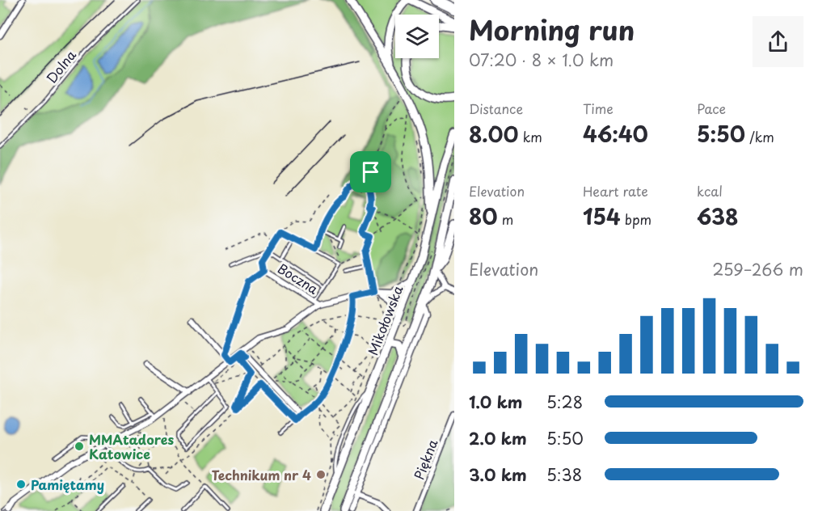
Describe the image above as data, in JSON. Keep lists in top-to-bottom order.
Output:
{
  "streets": {
    "main road": ["Mikołowska"],
    "street": ["Boczna", "Piękna"],
    "lane": ["Dolna"]
  },
  "places": ["MMAtadores Katowice", "Technikum nr 4", "Pamiętamy"],
  "page": {
    "heading": ["Morning run", "07:20 · 8 × 1.0 km"],
    "stats": [
      ["Distance", "8.00 km"],
      ["Time", "46:40"],
      ["Pace", "5:50 /km"],
      ["Elevation", "80 m"],
      ["Heart rate", "154 bpm"],
      ["kcal", "638"]
    ],
    "chart": ["Elevation", "259–266 m"],
    "list": [
      {
        "name": "1.0 km",
        "note": "5:28"
      },
      {
        "name": "2.0 km",
        "note": "5:50"
      },
      {
        "name": "3.0 km",
        "note": "5:38"
      }
    ]
  }
}
